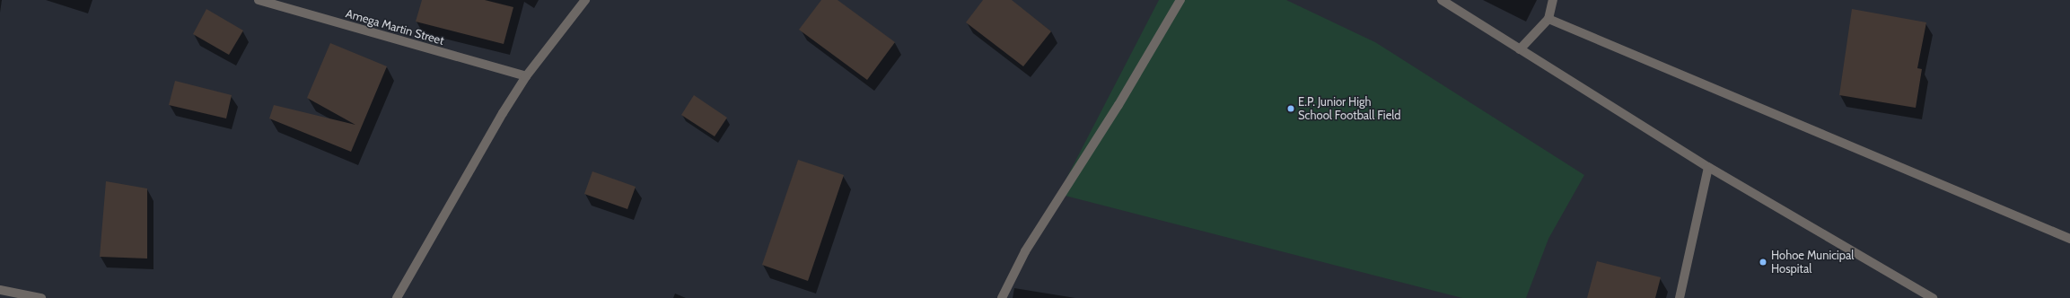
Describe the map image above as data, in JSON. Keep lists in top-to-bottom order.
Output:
{
  "streets": {
    "street": ["Amega Martin Street"]
  },
  "places": ["E.P. Junior High School Football Field", "Hohoe Municipal Hospital"]
}
